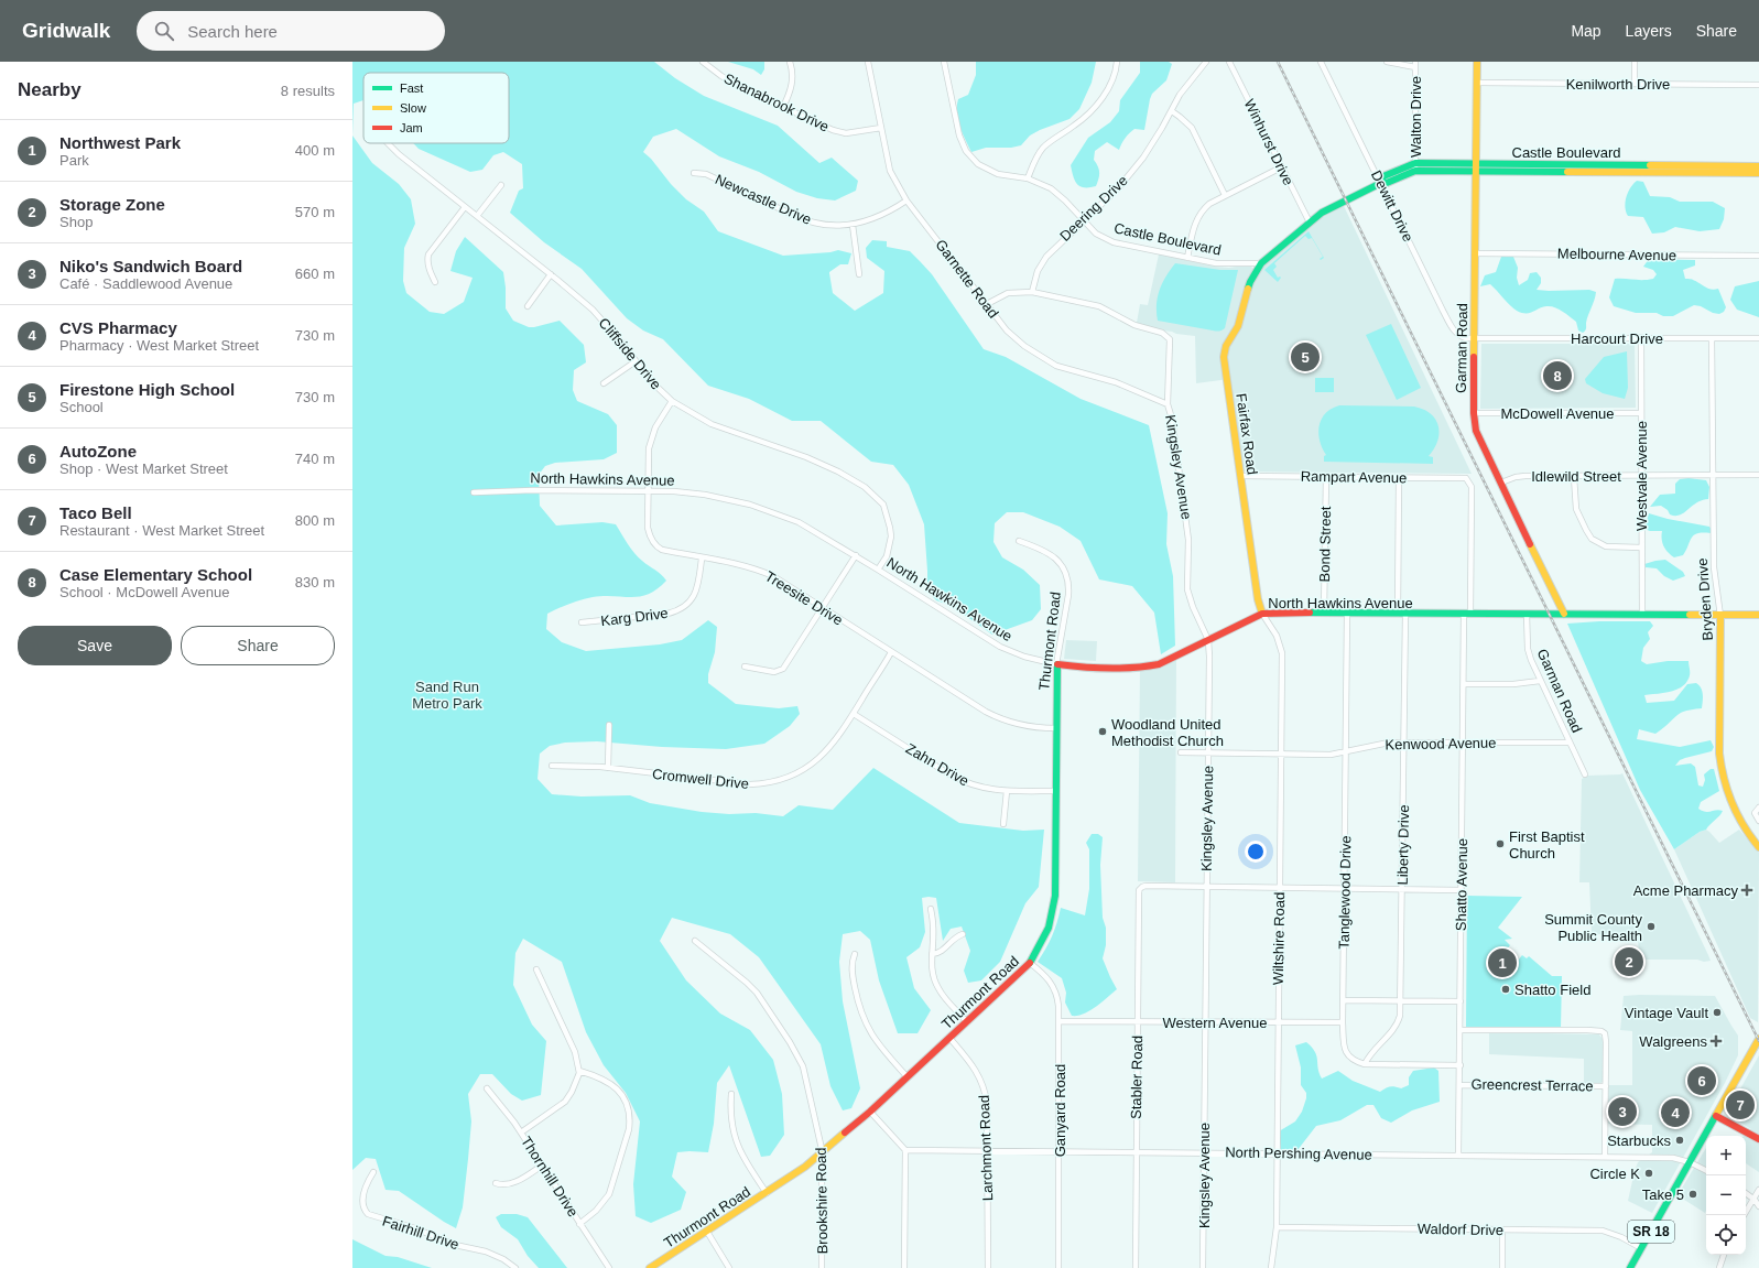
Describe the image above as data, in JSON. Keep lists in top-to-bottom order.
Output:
{
  "streets": {
    "street": [
      "Kenilworth Drive",
      "Shanabrook Drive",
      "Walton Drive",
      "Winhurst Drive",
      "Castle Boulevard",
      "Newcastle Drive",
      "Dewitt Drive",
      "Deering Drive",
      "Melbourne Avenue",
      "Garnette Road",
      "Harcourt Drive",
      "Garman Road",
      "Cliffside Drive",
      "McDowell Avenue",
      "Fairfax Road",
      "Kingsley Avenue",
      "Idlewild Street",
      "Westvale Avenue",
      "Rampart Avenue",
      "North Hawkins Avenue",
      "Bond Street",
      "Treesite Drive",
      "Bryden Drive",
      "Karg Drive",
      "Thurmont Road",
      "Kenwood Avenue",
      "Zahn Drive",
      "Cromwell Drive",
      "Liberty Drive",
      "Shatto Avenue",
      "Tanglewood Drive",
      "Wiltshire Road",
      "Western Avenue",
      "Stabler Road",
      "Greencrest Terrace",
      "Ganyard Road",
      "Larchmont Road",
      "North Pershing Avenue",
      "Thornhill Drive",
      "Brookshire Road",
      "Waldorf Drive",
      "SR 18",
      "Fairhill Drive"
    ]
  },
  "crossings": [
    ["Kenilworth Drive", "Garman Road"],
    ["Shanabrook Drive", "Garnette Road"],
    ["Walton Drive", "Castle Boulevard"],
    ["Winhurst Drive", "Castle Boulevard"],
    ["Castle Boulevard", "Dewitt Drive"],
    ["Castle Boulevard", "Deering Drive"],
    ["Castle Boulevard", "Garman Road"],
    ["Castle Boulevard", "Fairfax Road"],
    ["Newcastle Drive", "Garnette Road"],
    ["Dewitt Drive", "Harcourt Drive"],
    ["Dewitt Drive", "Garman Road"],
    ["Deering Drive", "Kingsley Avenue"],
    ["Melbourne Avenue", "Garman Road"],
    ["Garnette Road", "Kingsley Avenue"],
    ["Harcourt Drive", "Garman Road"],
    ["Harcourt Drive", "Westvale Avenue"],
    ["Harcourt Drive", "Bryden Drive"],
    ["Garman Road", "McDowell Avenue"],
    ["Garman Road", "Idlewild Street"],
    ["Garman Road", "North Hawkins Avenue"],
    ["Garman Road", "Kenwood Avenue"],
    ["Cliffside Drive", "North Hawkins Avenue"],
    ["Cliffside Drive", "Treesite Drive"],
    ["McDowell Avenue", "Westvale Avenue"],
    ["Fairfax Road", "Rampart Avenue"],
    ["Fairfax Road", "North Hawkins Avenue"],
    ["Fairfax Road", "Wiltshire Road"],
    ["Kingsley Avenue", "North Hawkins Avenue"],
    ["Kingsley Avenue", "Kenwood Avenue"],
    ["Kingsley Avenue", "Western Avenue"],
    ["Kingsley Avenue", "Stabler Road"],
    ["Kingsley Avenue", "North Pershing Avenue"],
    ["Idlewild Street", "Westvale Avenue"],
    ["Idlewild Street", "Bryden Drive"],
    ["Westvale Avenue", "North Hawkins Avenue"],
    ["Rampart Avenue", "Bond Street"],
    ["Rampart Avenue", "Shatto Avenue"],
    ["North Hawkins Avenue", "Bond Street"],
    ["North Hawkins Avenue", "Treesite Drive"],
    ["North Hawkins Avenue", "Bryden Drive"],
    ["North Hawkins Avenue", "Thurmont Road"],
    ["North Hawkins Avenue", "Liberty Drive"],
    ["North Hawkins Avenue", "Shatto Avenue"],
    ["North Hawkins Avenue", "Tanglewood Drive"],
    ["North Hawkins Avenue", "Wiltshire Road"],
    ["Treesite Drive", "Karg Drive"],
    ["Treesite Drive", "Thurmont Road"],
    ["Treesite Drive", "Cromwell Drive"],
    ["Thurmont Road", "Zahn Drive"],
    ["Thurmont Road", "Ganyard Road"],
    ["Thurmont Road", "Larchmont Road"],
    ["Thurmont Road", "Brookshire Road"],
    ["Kenwood Avenue", "Liberty Drive"],
    ["Kenwood Avenue", "Shatto Avenue"],
    ["Kenwood Avenue", "Tanglewood Drive"],
    ["Kenwood Avenue", "Wiltshire Road"],
    ["Zahn Drive", "Cromwell Drive"],
    ["Liberty Drive", "Tanglewood Drive"],
    ["Shatto Avenue", "Tanglewood Drive"],
    ["Shatto Avenue", "Greencrest Terrace"],
    ["Shatto Avenue", "North Pershing Avenue"],
    ["Tanglewood Drive", "Western Avenue"],
    ["Wiltshire Road", "Western Avenue"],
    ["Wiltshire Road", "North Pershing Avenue"],
    ["Wiltshire Road", "Waldorf Drive"],
    ["Western Avenue", "Stabler Road"],
    ["Western Avenue", "Ganyard Road"],
    ["Stabler Road", "North Pershing Avenue"],
    ["Ganyard Road", "North Pershing Avenue"],
    ["Larchmont Road", "North Pershing Avenue"],
    ["North Pershing Avenue", "SR 18"],
    ["Waldorf Drive", "SR 18"]
  ],
  "parks": ["Sand Run Metro Park"],
  "places": {
    "other": [
      "Woodland United Methodist Church",
      "First Baptist Church",
      "Summit County Public Health",
      "Shatto Field",
      "Vintage Vault",
      "Starbucks",
      "Circle K",
      "Take 5"
    ],
    "health": ["Acme Pharmacy", "Walgreens"]
  },
  "legend": ["Fast", "Slow", "Jam"],
  "page": {
    "header": "Gridwalk",
    "search": "Search here",
    "nav": ["Map", "Layers", "Share"],
    "heading": ["Nearby", "8 results"],
    "list": [
      {
        "mark": "1",
        "name": "Northwest Park",
        "note": "Park",
        "value": "400 m"
      },
      {
        "mark": "2",
        "name": "Storage Zone",
        "note": "Shop",
        "value": "570 m"
      },
      {
        "mark": "3",
        "name": "Niko's Sandwich Board",
        "note": "Café · Saddlewood Avenue",
        "value": "660 m"
      },
      {
        "mark": "4",
        "name": "CVS Pharmacy",
        "note": "Pharmacy · West Market Street",
        "value": "730 m"
      },
      {
        "mark": "5",
        "name": "Firestone High School",
        "note": "School",
        "value": "730 m"
      },
      {
        "mark": "6",
        "name": "AutoZone",
        "note": "Shop · West Market Street",
        "value": "740 m"
      },
      {
        "mark": "7",
        "name": "Taco Bell",
        "note": "Restaurant · West Market Street",
        "value": "800 m"
      },
      {
        "mark": "8",
        "name": "Case Elementary School",
        "note": "School · McDowell Avenue",
        "value": "830 m"
      }
    ],
    "pins": [
      "5",
      "8",
      "2",
      "1",
      "6",
      "7",
      "3",
      "4"
    ],
    "buttons": ["Save", "Share"],
    "map_buttons": ["+", "−"]
  }
}
